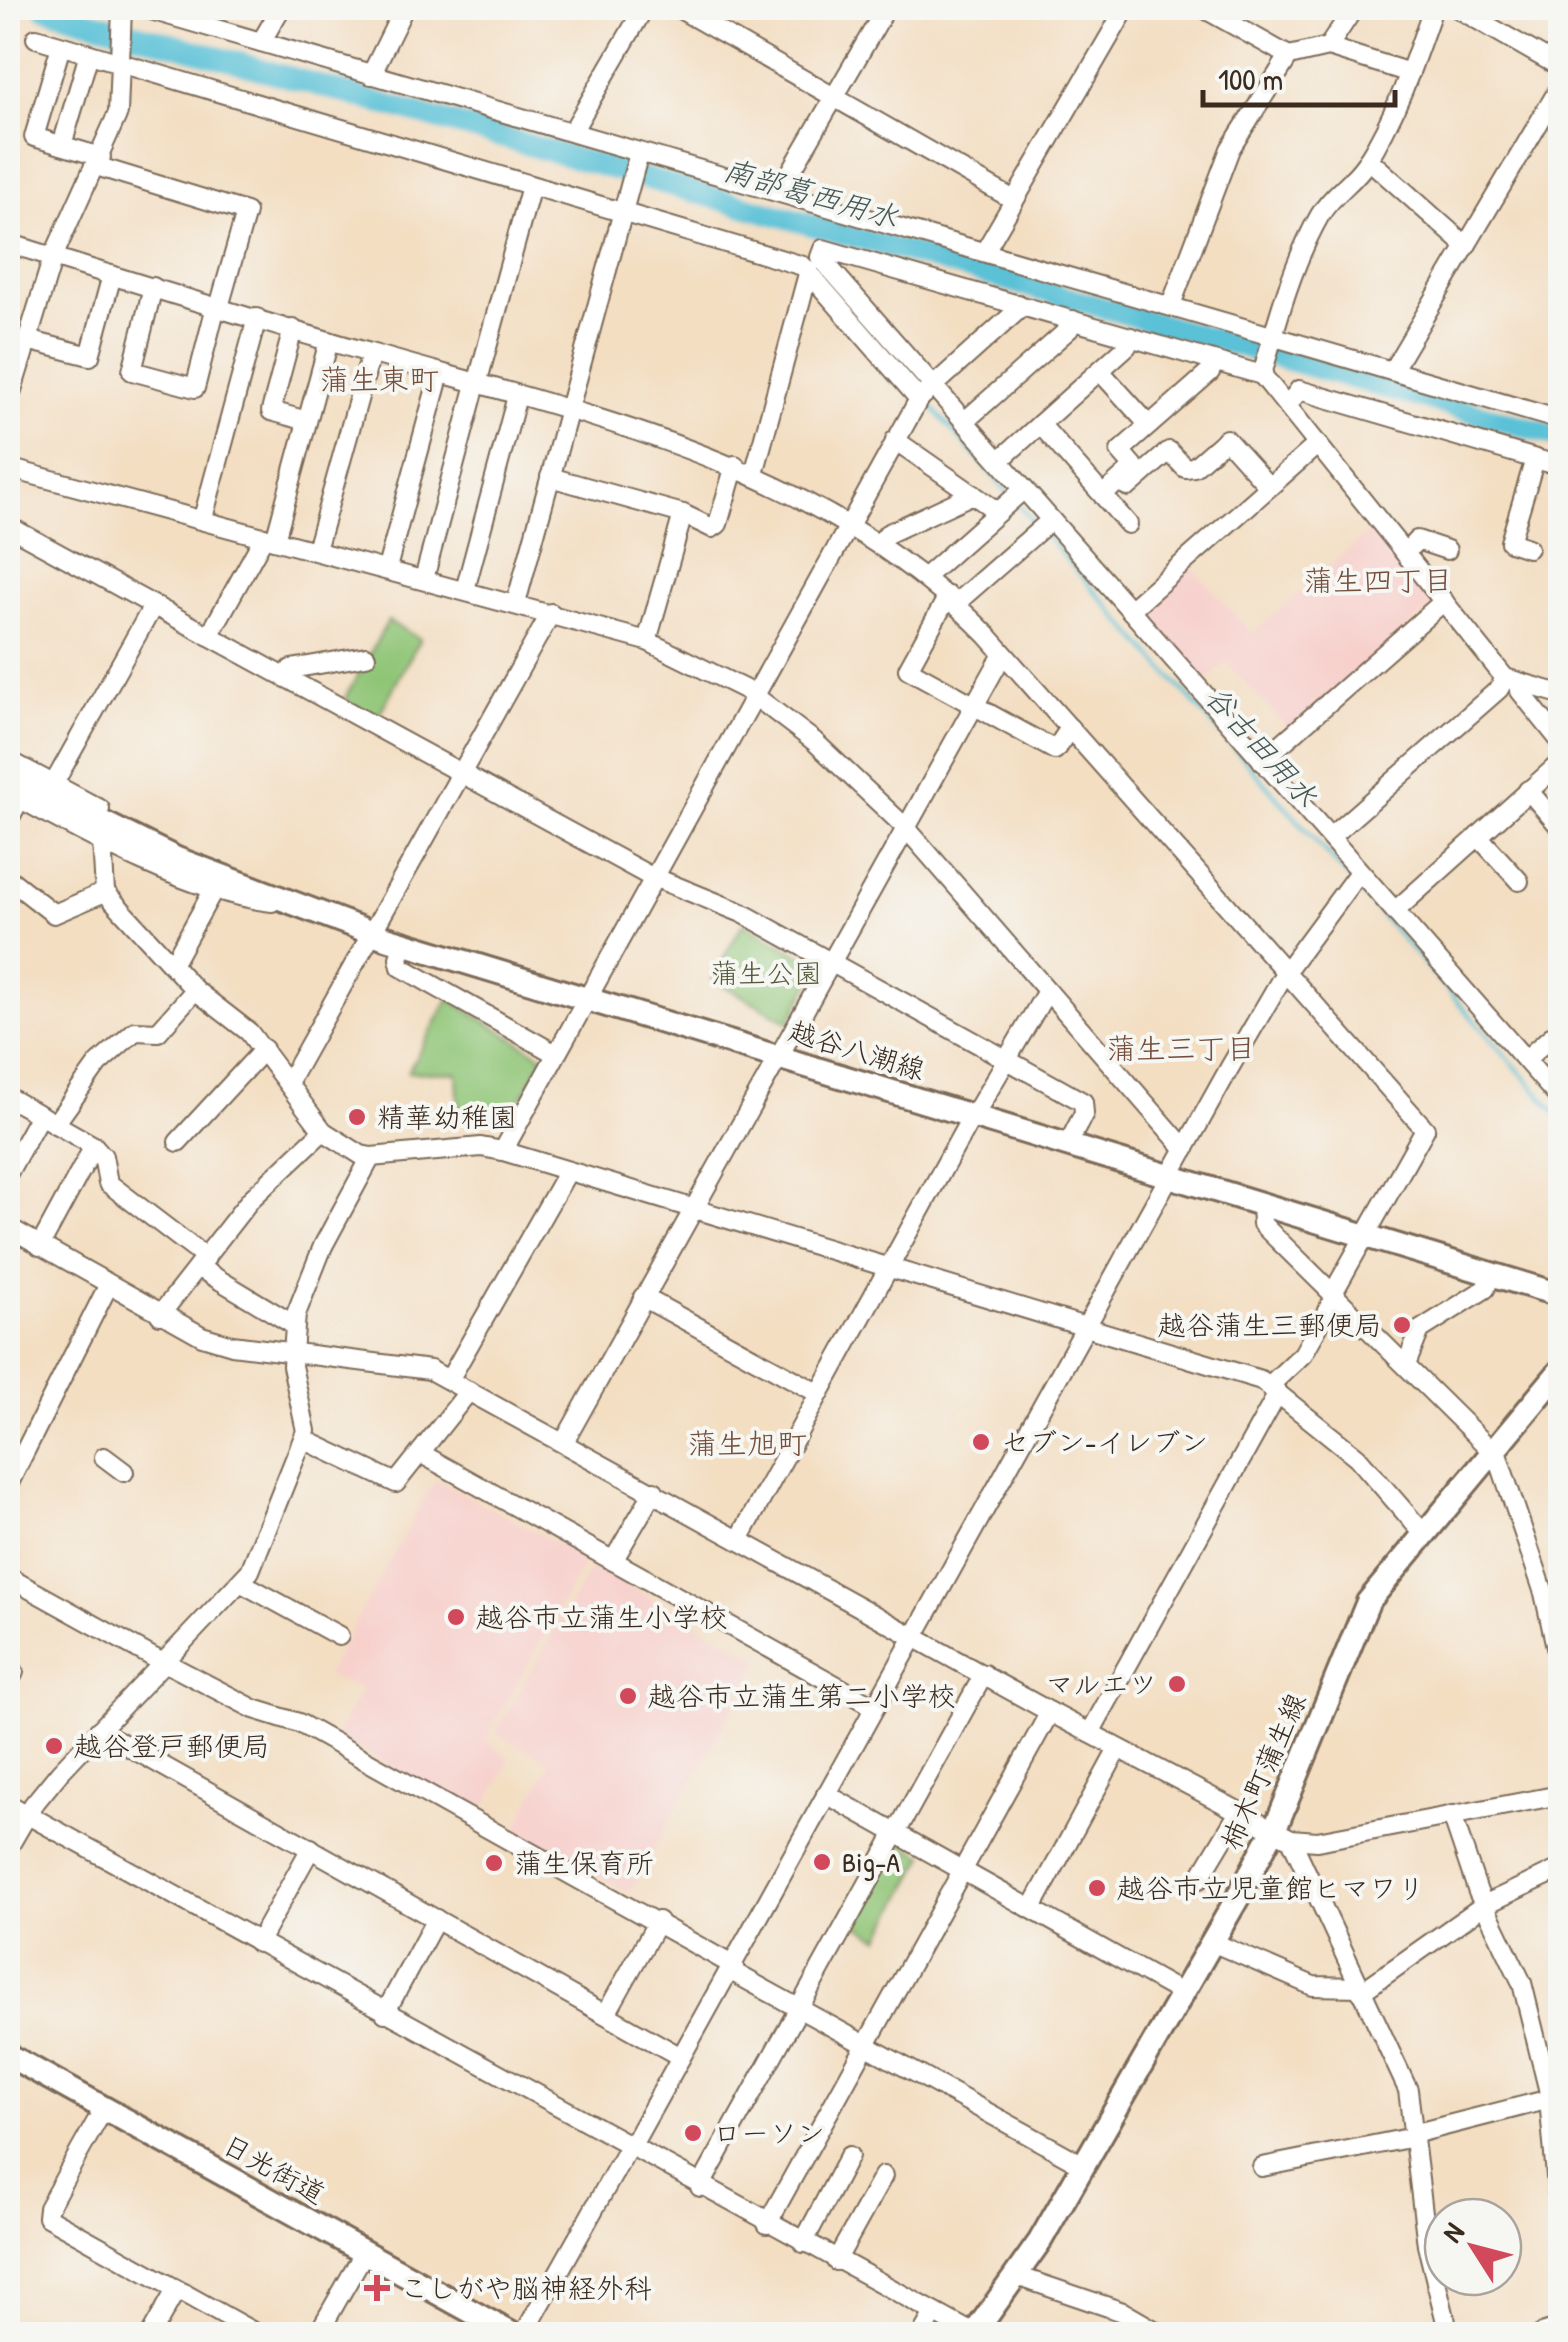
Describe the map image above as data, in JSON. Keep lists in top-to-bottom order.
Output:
{
  "streets": {
    "main road": ["越谷八潮線", "柿木町蒲生線", "日光街道"]
  },
  "districts": [
    "蒲生東町",
    "蒲生四丁目",
    "蒲生三丁目",
    "蒲生旭町"
  ],
  "water": ["南部葛西用水", "谷古田用水"],
  "parks": ["蒲生公園"],
  "places": {
    "other": [
      "精華幼稚園",
      "越谷蒲生三郵便局",
      "セブン-イレブン",
      "越谷市立蒲生小学校",
      "マルエツ",
      "越谷市立蒲生第二小学校",
      "越谷登戸郵便局",
      "Big-A",
      "蒲生保育所",
      "越谷市立児童館ヒマワリ",
      "ローソン"
    ],
    "health": ["こしがや脳神経外科"]
  },
  "scale_bar": "100 m",
  "north": "top left"
}
